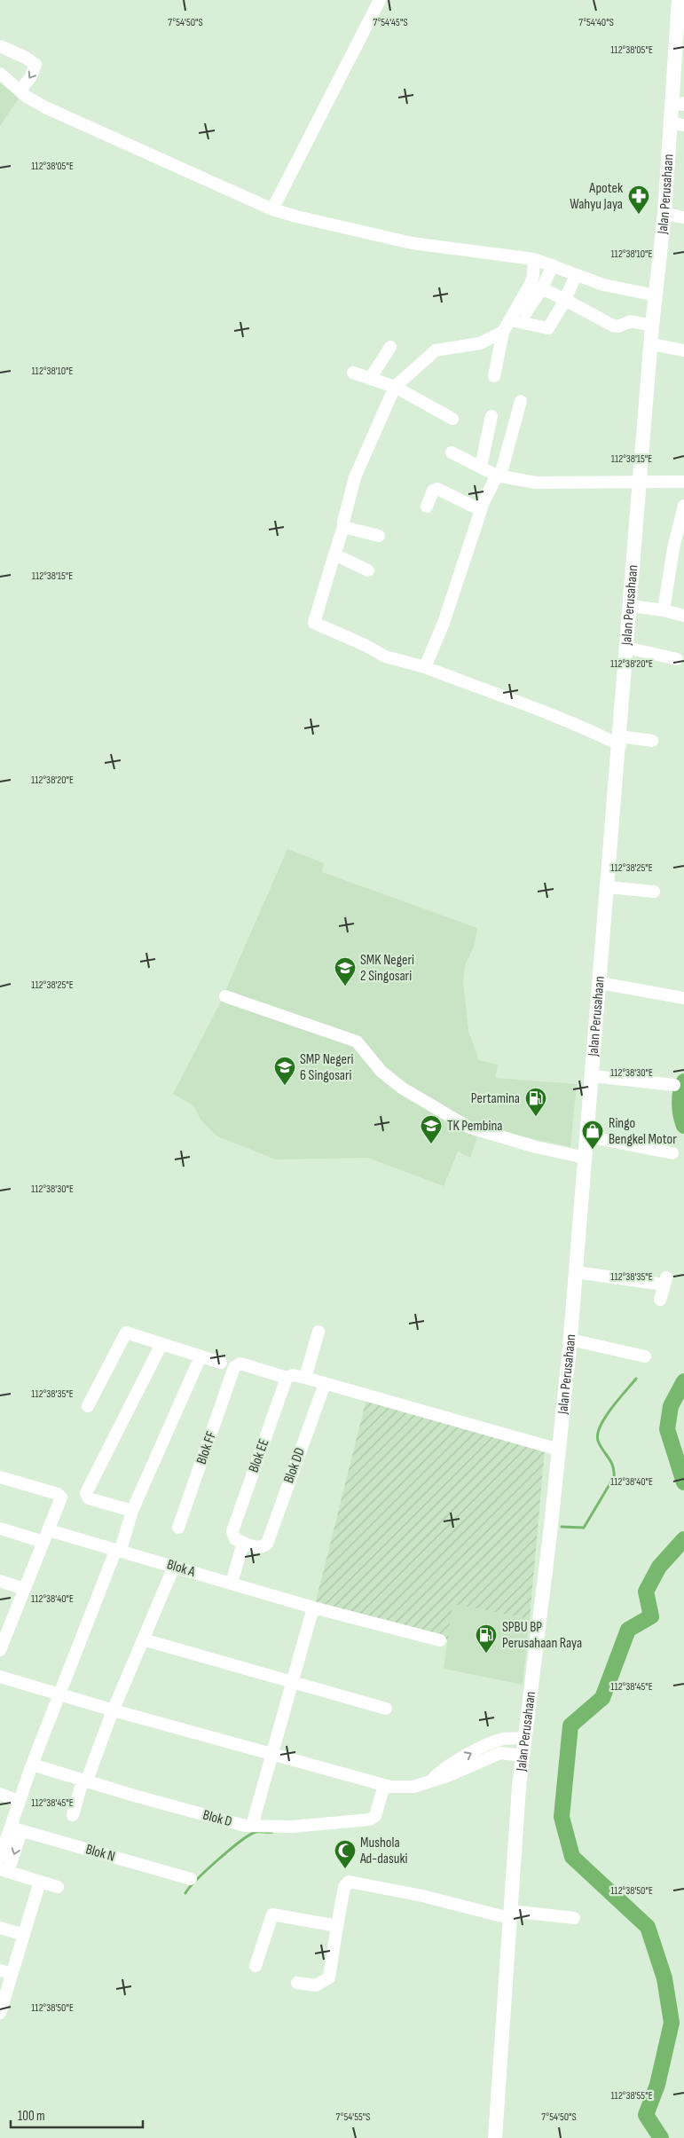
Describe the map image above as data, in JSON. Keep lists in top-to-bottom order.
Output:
{
  "streets": {
    "main road": ["Jalan Perusahaan"],
    "street": [
      "Blok FF",
      "Blok EE",
      "Blok DD",
      "Blok A",
      "Blok D",
      "Blok N"
    ]
  },
  "crossings": [
    ["Blok FF", "Blok EE"],
    ["Blok EE", "Blok DD"]
  ],
  "places": {
    "pharmacy": ["Apotek Wahyu Jaya"],
    "school or university": ["SMK Negeri 2 Singosari", "SMP Negeri 6 Singosari", "TK Pembina"],
    "fuel station": ["Pertamina", "SPBU BP Perusahaan Raya"],
    "shop": ["Ringo Bengkel Motor"],
    "mosque": ["Mushola Ad-dasuki"]
  },
  "scale_bar": "100 m",
  "coordinates": [
    "7°54'50\"S",
    "7°54'45\"S",
    "7°54'40\"S",
    "112°38'05\"E",
    "112°38'10\"E",
    "112°38'15\"E",
    "112°38'20\"E",
    "112°38'25\"E",
    "112°38'30\"E",
    "112°38'35\"E",
    "112°38'40\"E",
    "112°38'45\"E",
    "112°38'50\"E",
    "112°38'55\"E",
    "7°54'55\"S"
  ]
}
